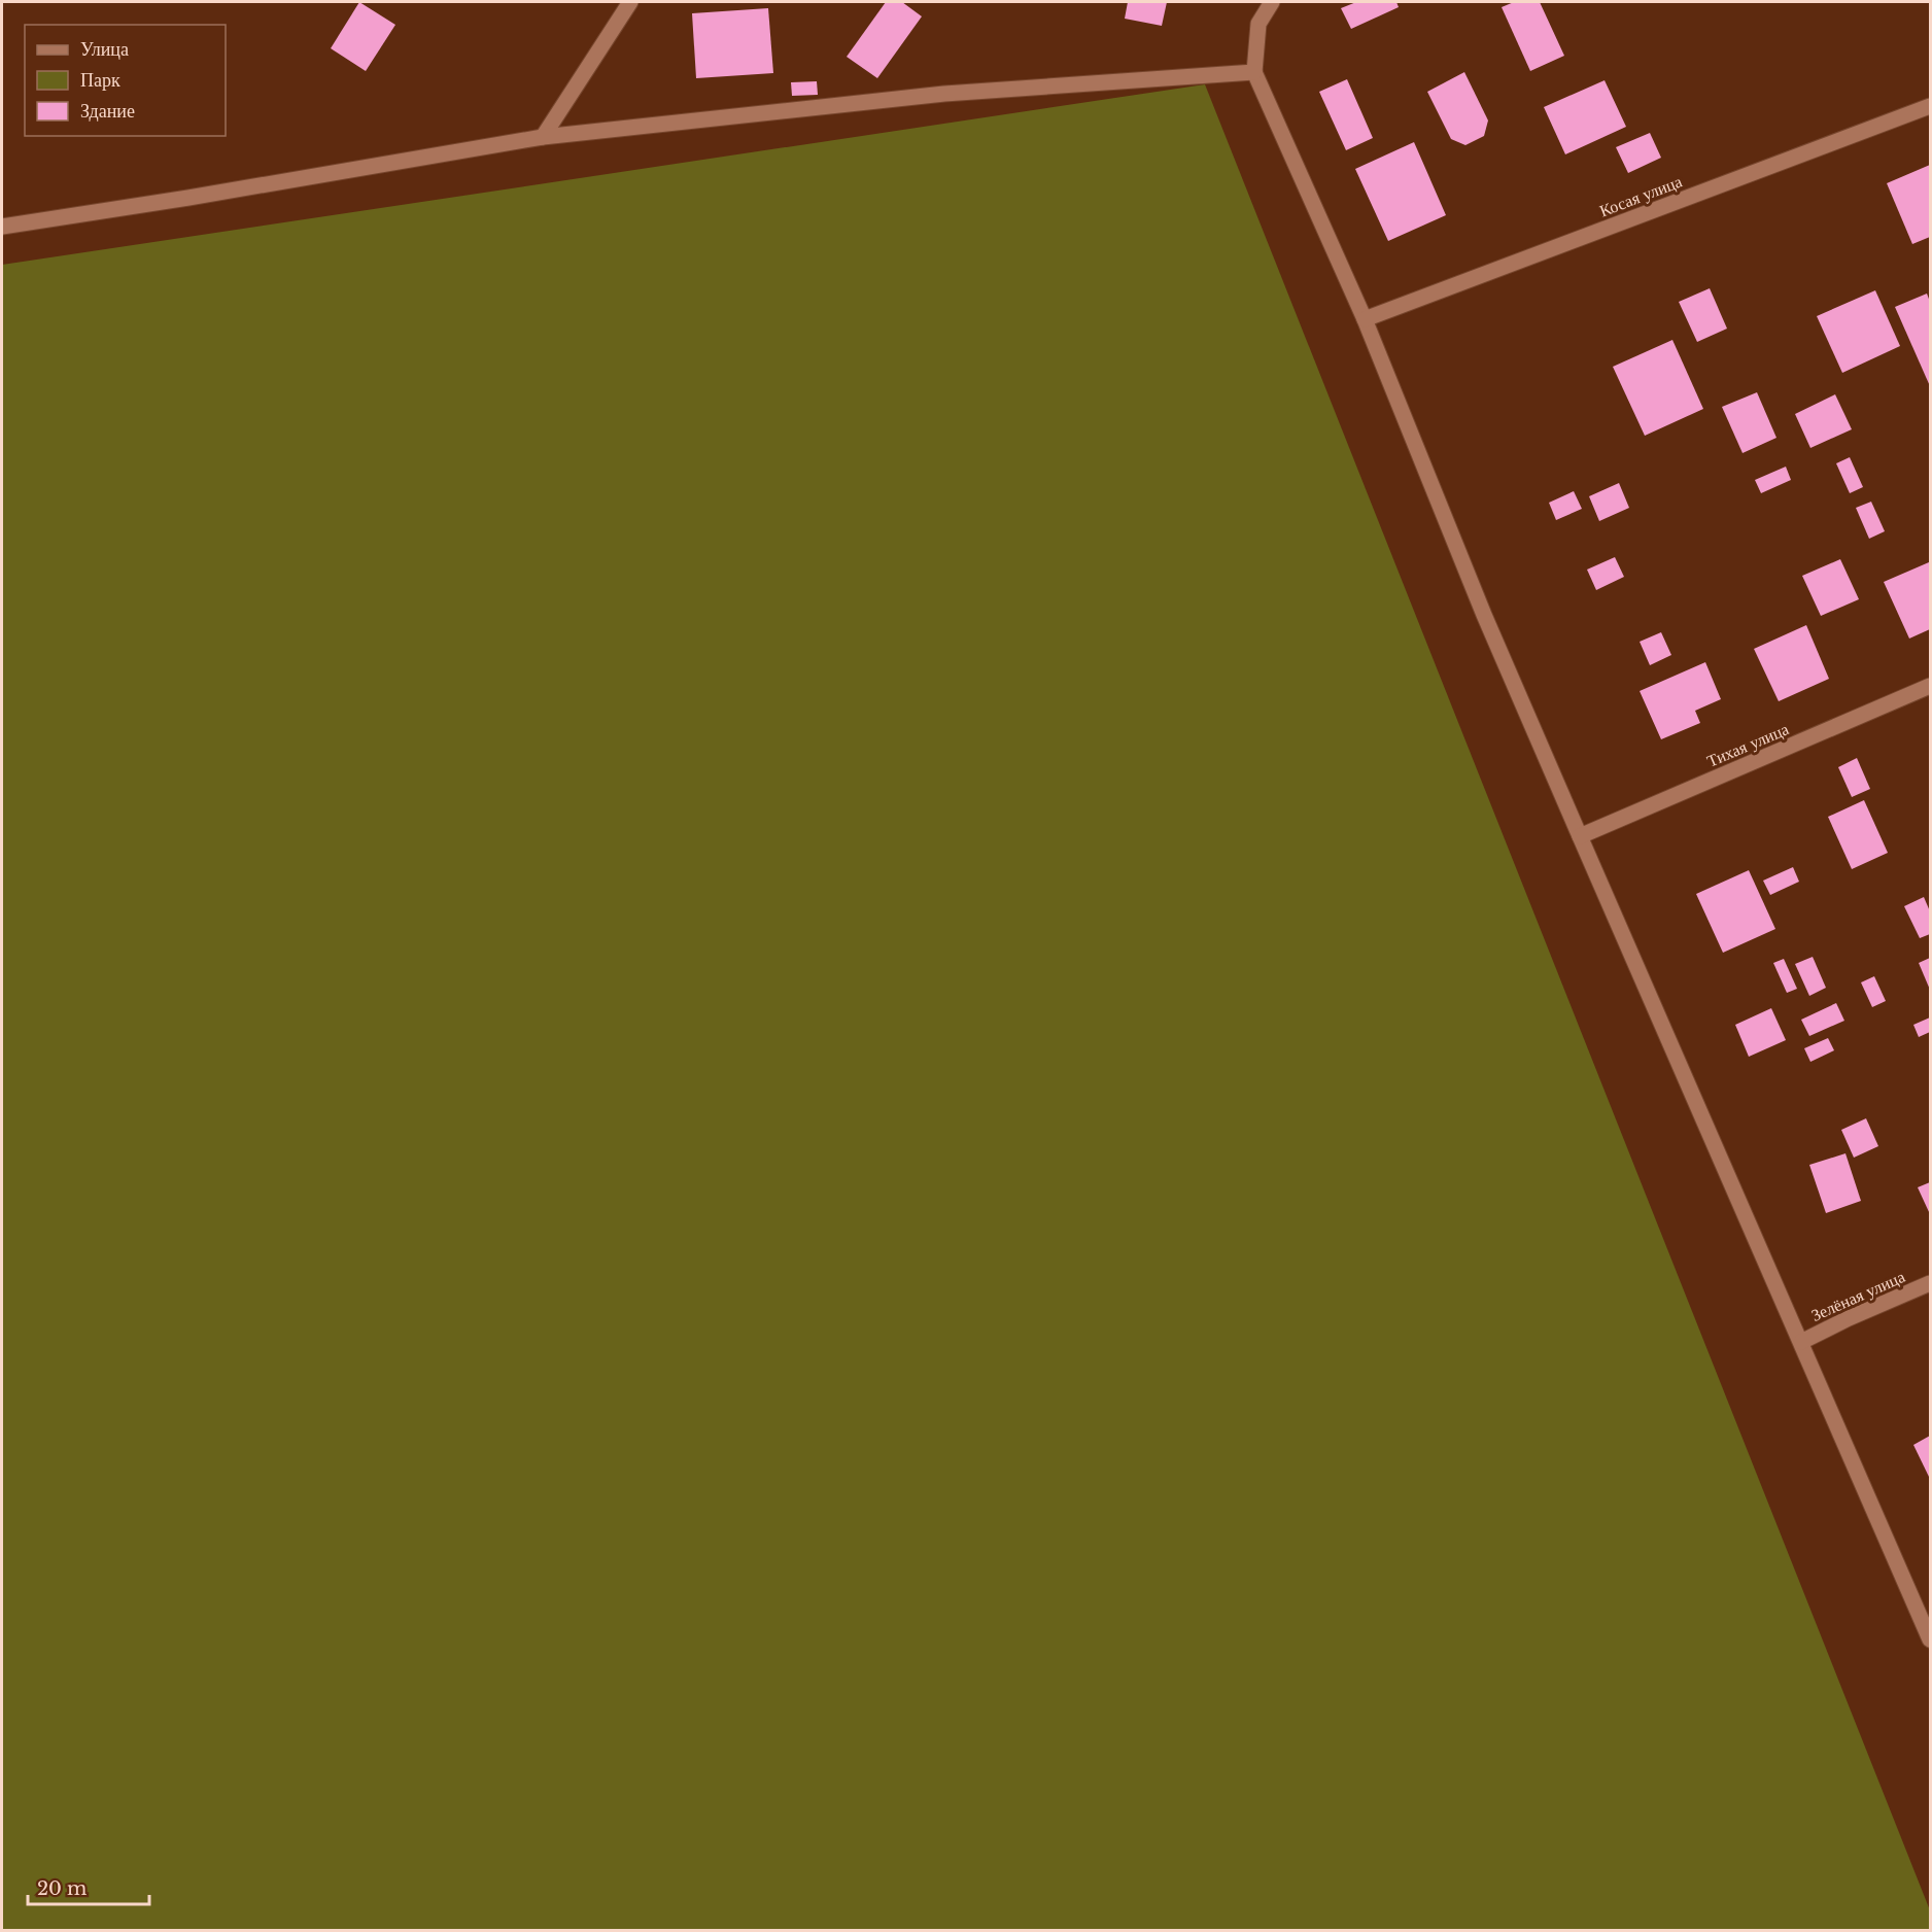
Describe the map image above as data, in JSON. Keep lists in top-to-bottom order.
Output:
{
  "streets": {
    "street": ["Косая улица", "Тихая улица", "Зелёная улица"]
  },
  "legend": ["Улица", "Парк", "Здание"],
  "scale_bar": "20 m"
}
